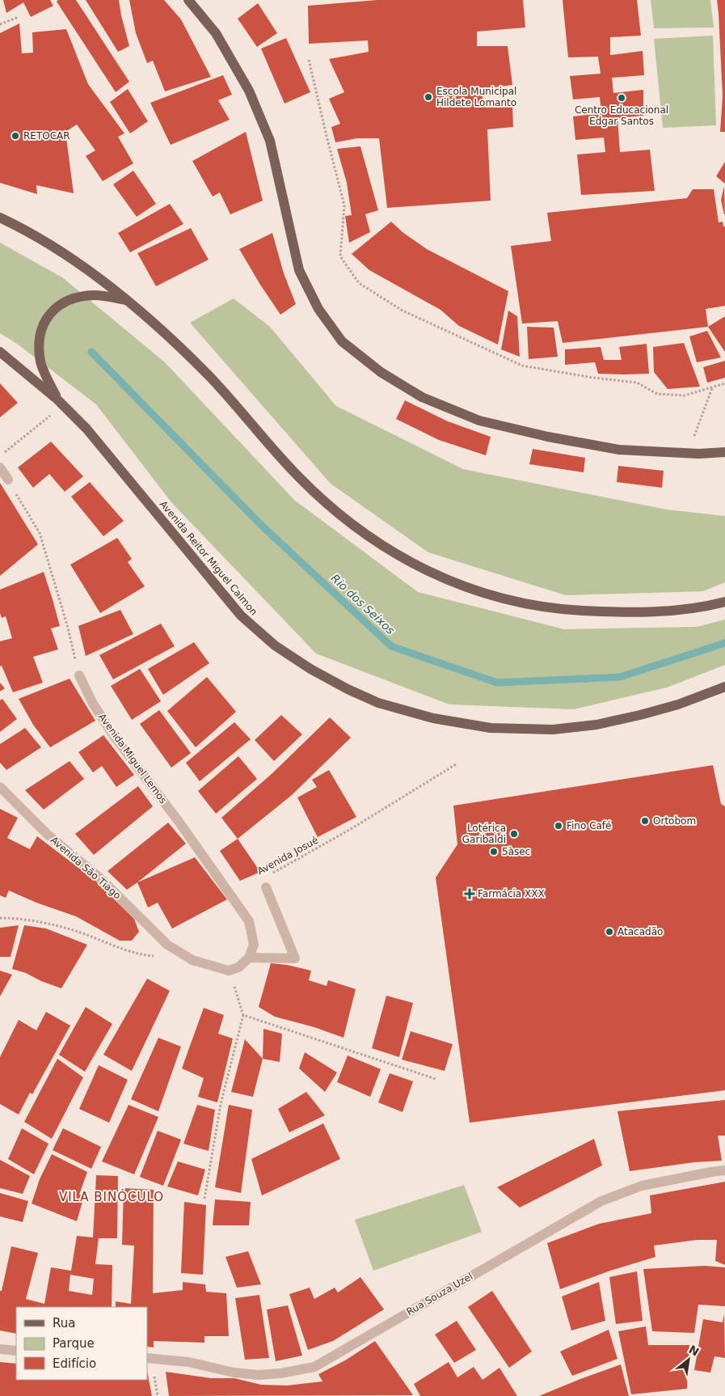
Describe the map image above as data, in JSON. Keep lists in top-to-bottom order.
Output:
{
  "streets": {
    "main road": ["Avenida Reitor Miguel Calmon"],
    "street": ["Avenida Miguel Lemos", "Avenida São Tiago", "Rua Souza Uzel"],
    "path": ["Avenida Josué"]
  },
  "districts": ["VILA BINÓCULO"],
  "water": ["Rio dos Seixos"],
  "places": {
    "other": [
      "Escola Municipal Hildete Lomanto",
      "Centro Educacional Edgar Santos",
      "RETOCAR",
      "Ortobom",
      "Fino Café",
      "Lotérica Garibaldi",
      "5àsec",
      "Atacadão"
    ],
    "health": ["Farmácia XXX"]
  },
  "legend": ["Rua", "Parque", "Edifício"],
  "north": "top right"
}
